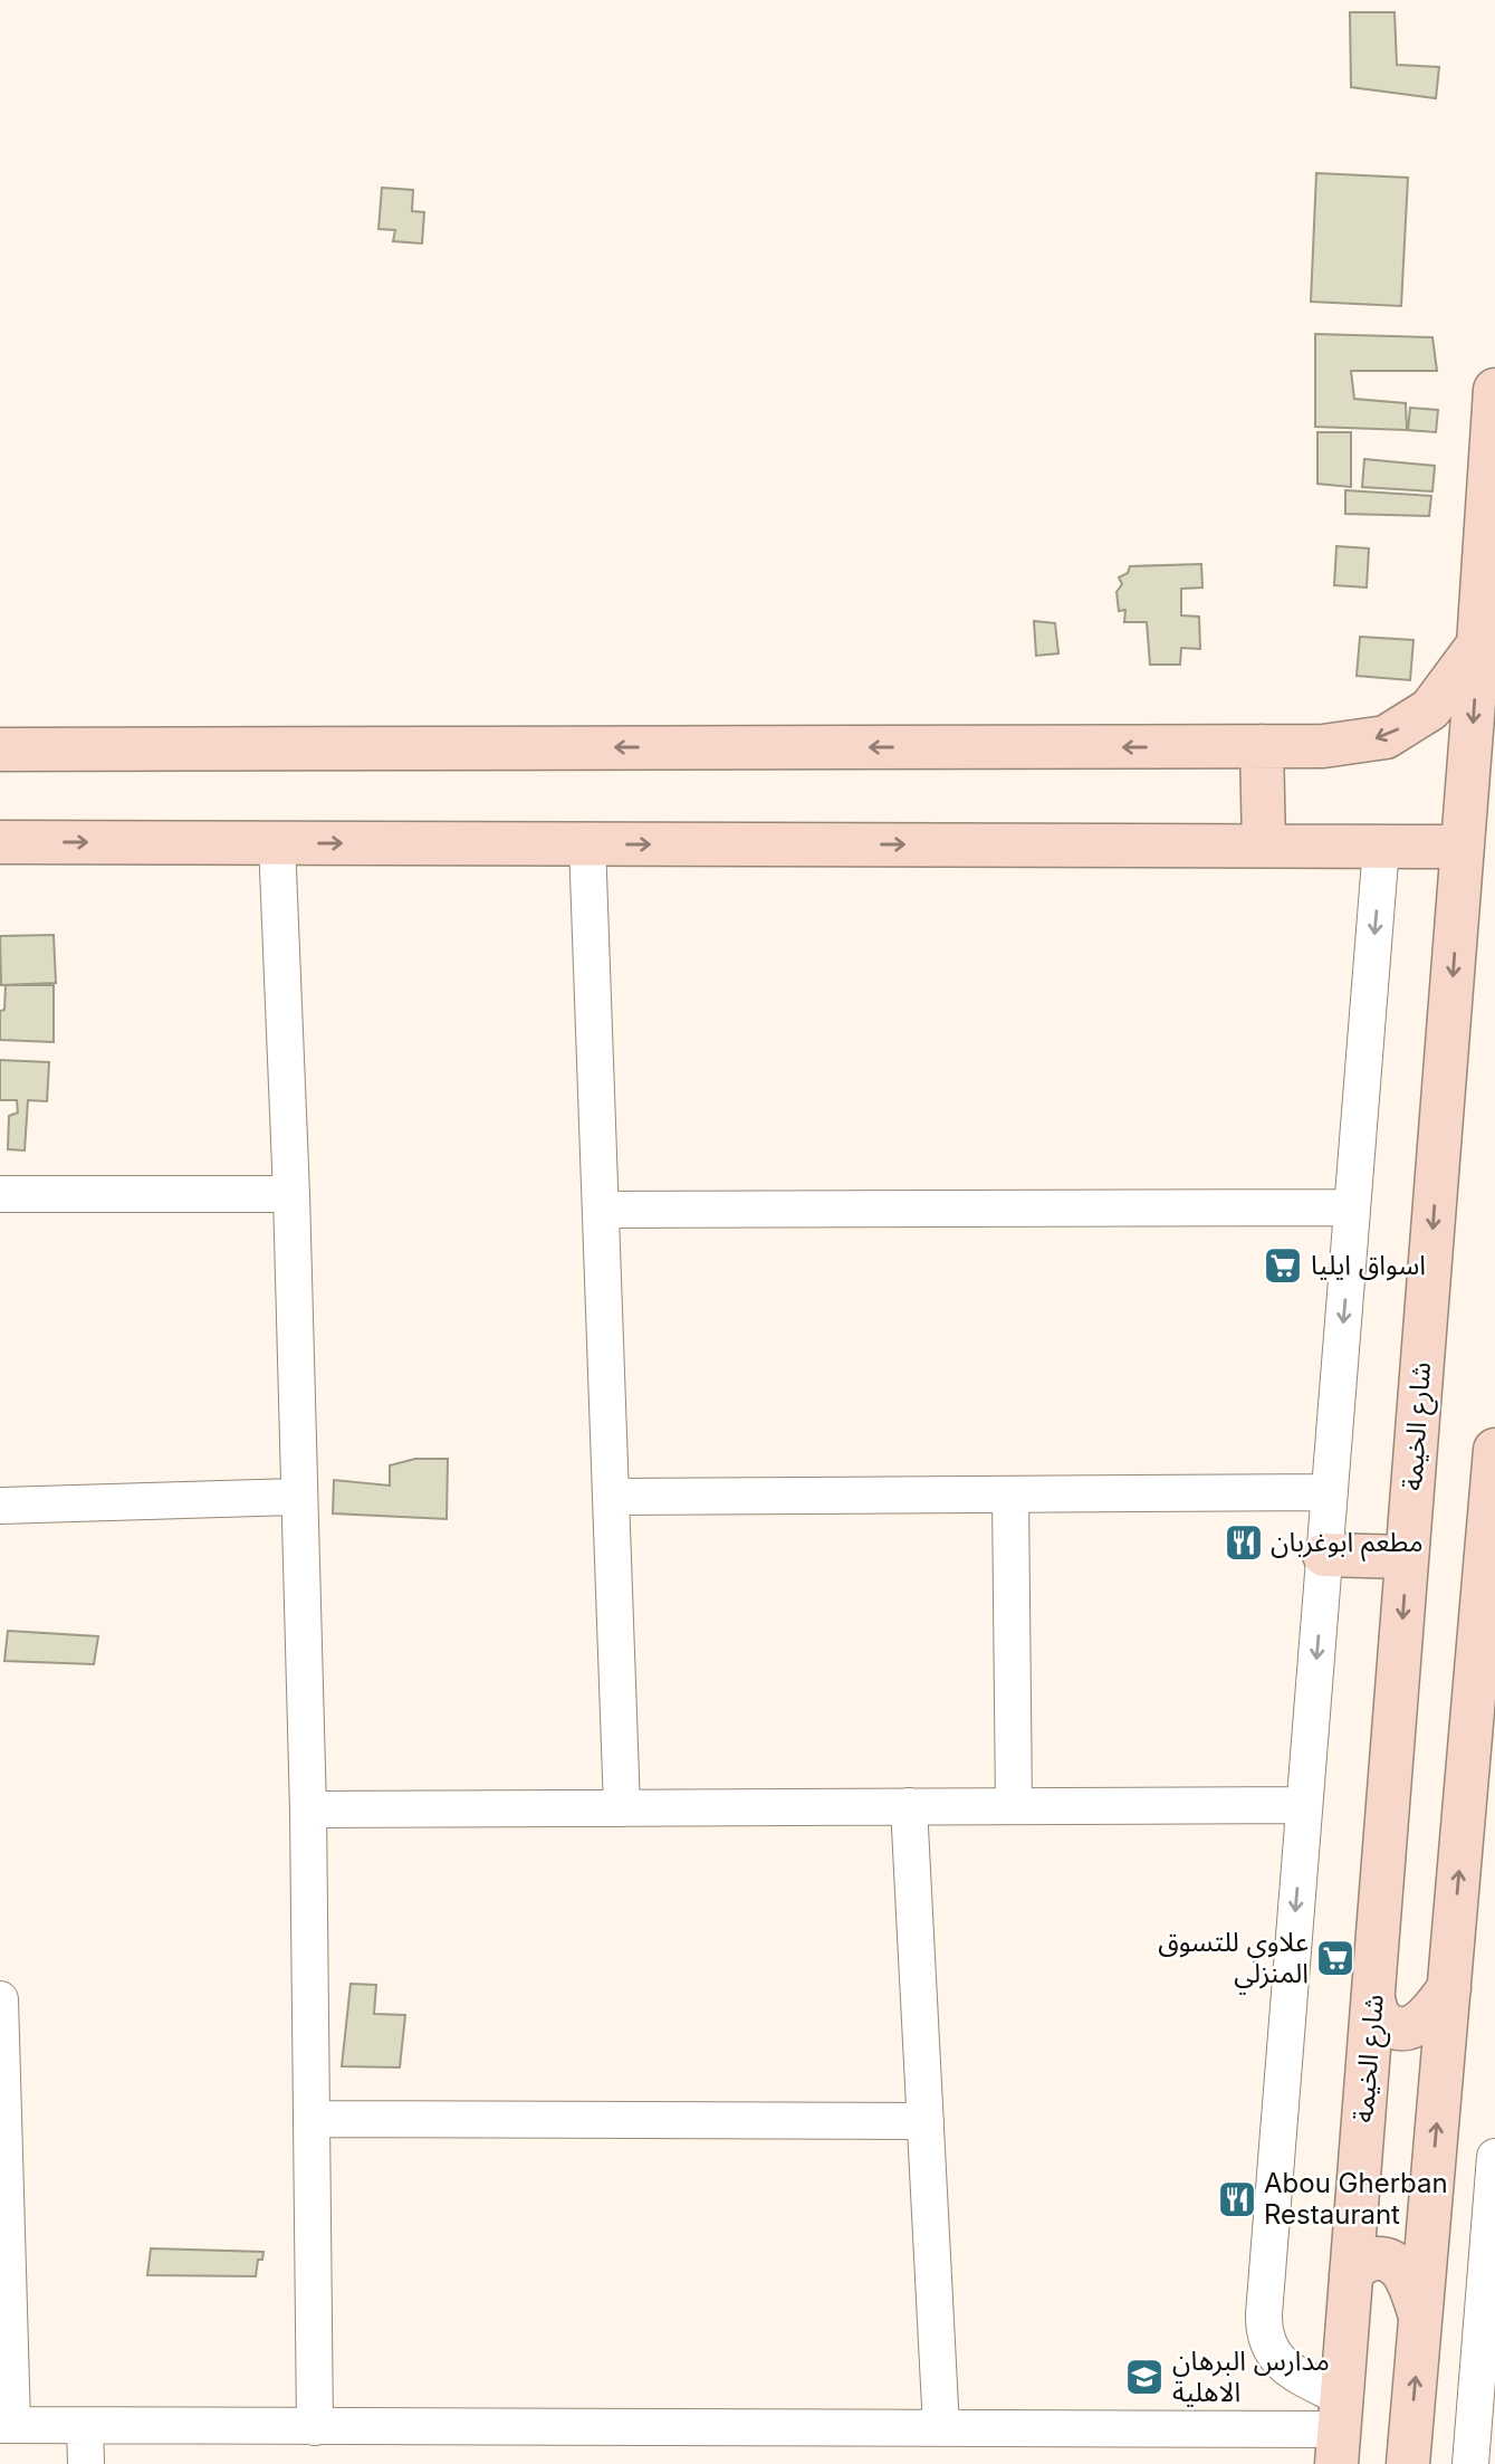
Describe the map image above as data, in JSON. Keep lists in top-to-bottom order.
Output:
{
  "streets": {
    "street": ["شارع الخيمة"]
  },
  "places": {
    "supermarket": ["اسواق ايليا", "علاوي للتسوق المنزلي"],
    "restaurant": ["مطعم ابوغربان", "Abou Gherban Restaurant"],
    "school or university": ["مدارس البرهان الاهلية"]
  }
}
